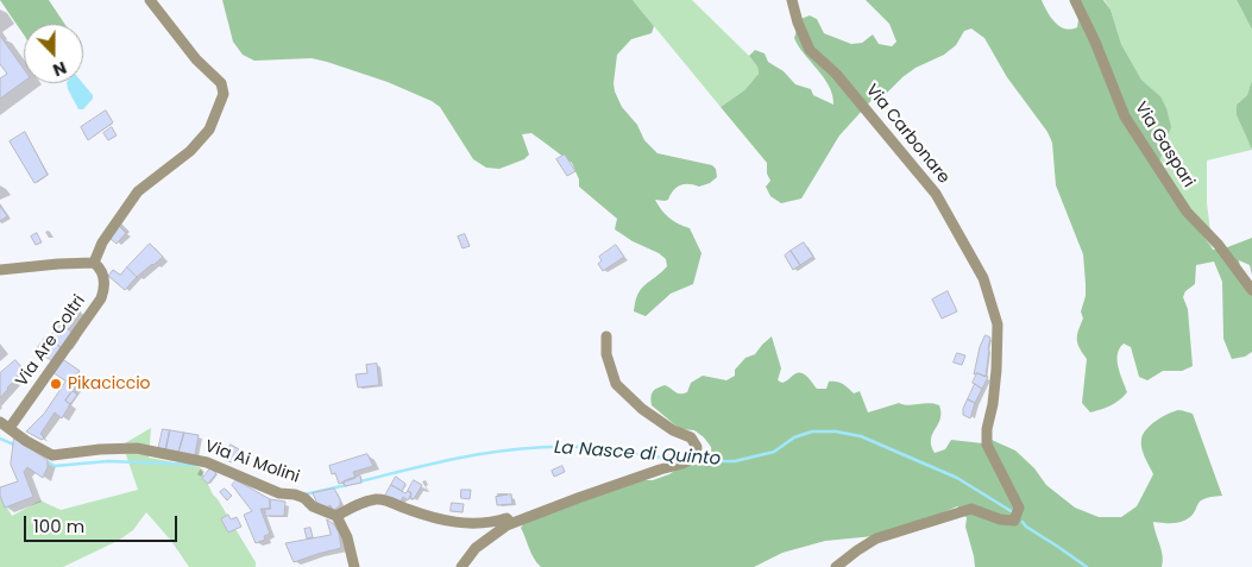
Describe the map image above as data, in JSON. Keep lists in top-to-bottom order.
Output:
{
  "streets": {
    "street": [
      "Via Carbonare",
      "Via Gaspari",
      "Via Are Coltri",
      "Via Ai Molini"
    ]
  },
  "crossings": [
    ["Via Are Coltri", "Via Ai Molini"]
  ],
  "water": ["La Nasce di Quinto"],
  "places": ["Pikaciccio"],
  "scale_bar": "100 m",
  "north": "bottom"
}
